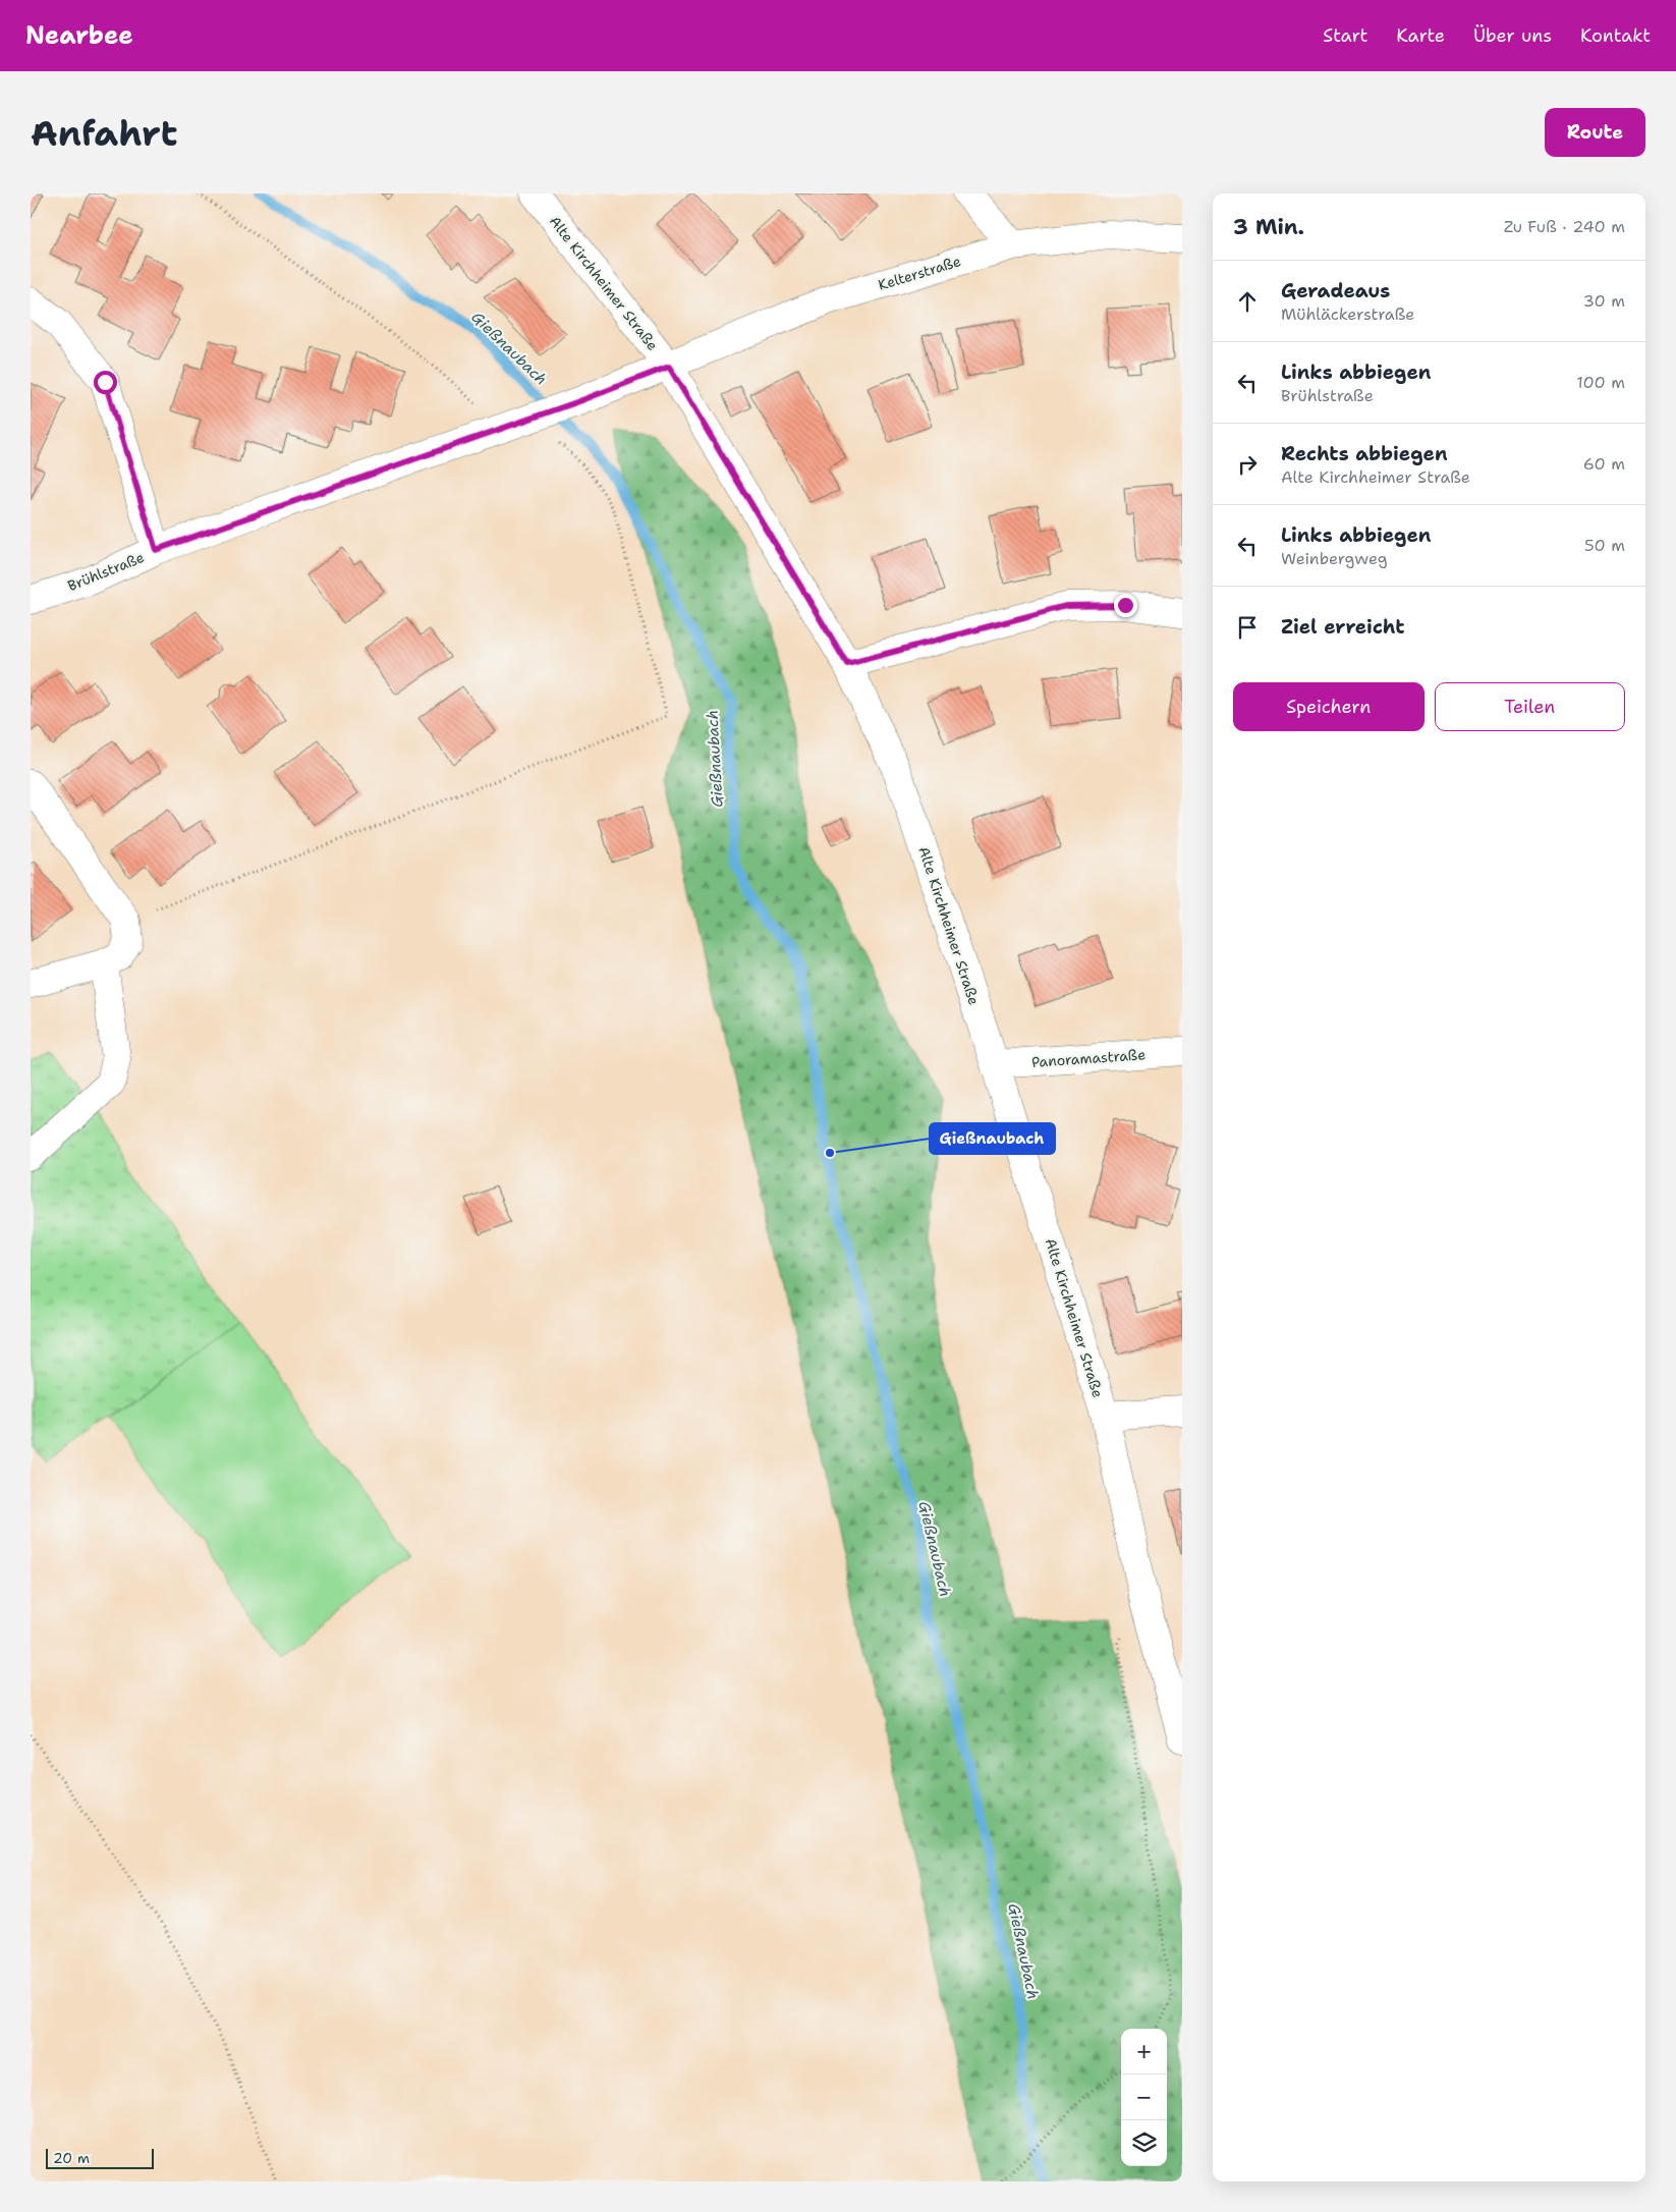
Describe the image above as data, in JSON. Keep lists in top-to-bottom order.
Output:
{
  "streets": {
    "street": [
      "Kelterstraße",
      "Alte Kirchheimer Straße",
      "Brühlstraße",
      "Panoramastraße"
    ]
  },
  "crossings": [
    ["Kelterstraße", "Alte Kirchheimer Straße"],
    ["Kelterstraße", "Brühlstraße"],
    ["Alte Kirchheimer Straße", "Brühlstraße"],
    ["Alte Kirchheimer Straße", "Panoramastraße"]
  ],
  "water": ["Gießnaubach"],
  "places": ["Gießnaubach"],
  "scale_bar": "20 m",
  "page": {
    "header": "Nearbee",
    "nav": [
      "Start",
      "Karte",
      "Über uns",
      "Kontakt"
    ],
    "buttons": [
      "Route",
      ["Speichern", "Teilen"]
    ],
    "title": "Anfahrt",
    "heading": ["3 Min.", "Zu Fuß · 240 m"],
    "list": [
      ["Geradeaus", "Mühläckerstraße", "30 m"],
      ["Links abbiegen", "Brühlstraße", "100 m"],
      ["Rechts abbiegen", "Alte Kirchheimer Straße", "60 m"],
      ["Links abbiegen", "Weinbergweg", "50 m"],
      "Ziel erreicht"
    ],
    "map_buttons": ["+", "−"],
    "scale": "20 m"
  }
}
